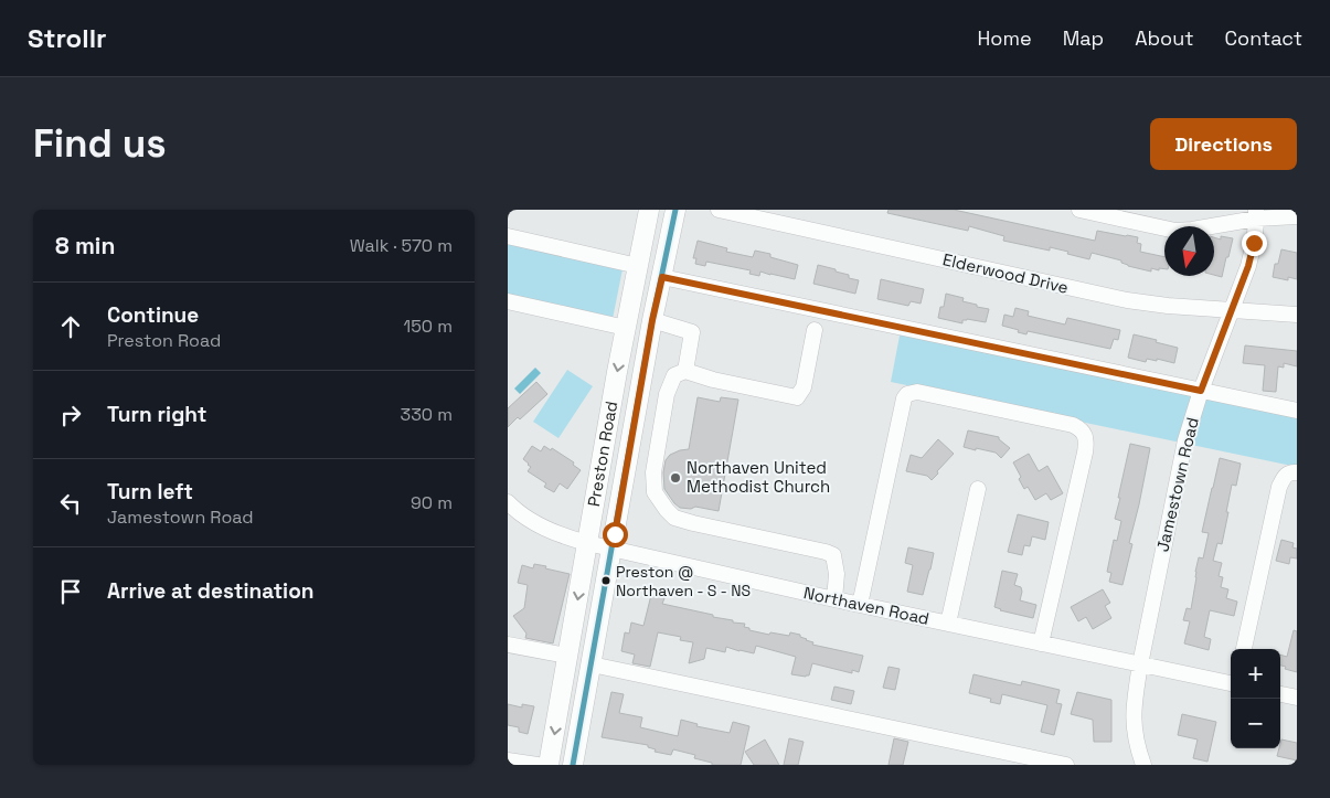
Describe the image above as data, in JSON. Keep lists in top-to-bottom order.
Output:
{
  "streets": {
    "main road": ["Preston Road"],
    "street": ["Elderwood Drive", "Jamestown Road", "Northaven Road"]
  },
  "crossings": [
    ["Elderwood Drive", "Jamestown Road"],
    ["Preston Road", "Northaven Road"],
    ["Jamestown Road", "Northaven Road"]
  ],
  "places": ["Northaven United Methodist Church", "Preston @ Northaven - S - NS"],
  "north": "bottom",
  "page": {
    "header": "Strollr",
    "nav": [
      "Home",
      "Map",
      "About",
      "Contact"
    ],
    "buttons": "Directions",
    "title": "Find us",
    "heading": ["8 min", "Walk · 570 m"],
    "list": [
      ["Continue", "Preston Road", "150 m"],
      ["Turn right", "330 m"],
      ["Turn left", "Jamestown Road", "90 m"],
      "Arrive at destination"
    ],
    "map_buttons": ["+", "−"]
  }
}
